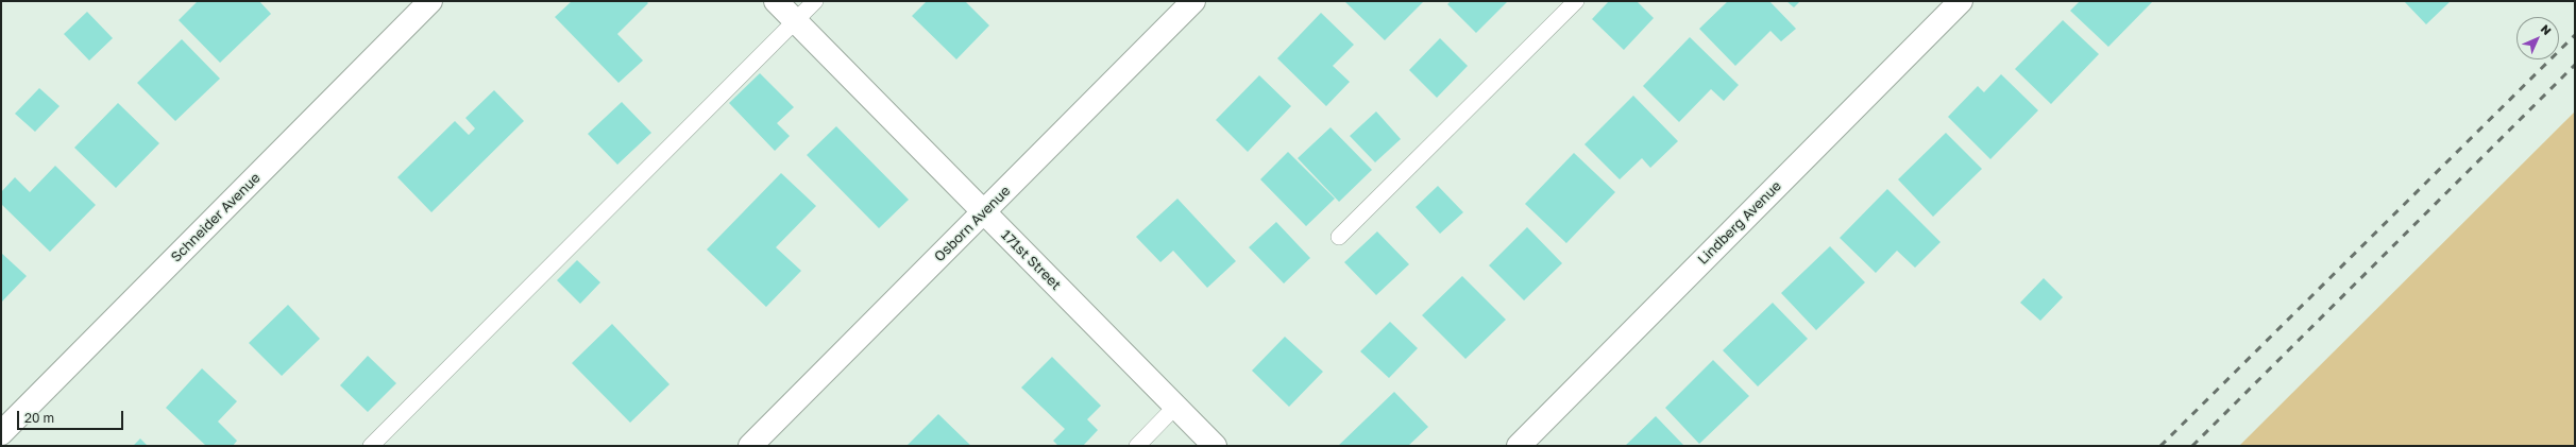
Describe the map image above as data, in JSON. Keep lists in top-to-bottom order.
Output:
{
  "streets": {
    "street": [
      "Schneider Avenue",
      "Lindberg Avenue",
      "Osborn Avenue",
      "171st Street"
    ]
  },
  "crossings": [
    ["Osborn Avenue", "171st Street"]
  ],
  "scale_bar": "20 m",
  "north": "top right"
}
